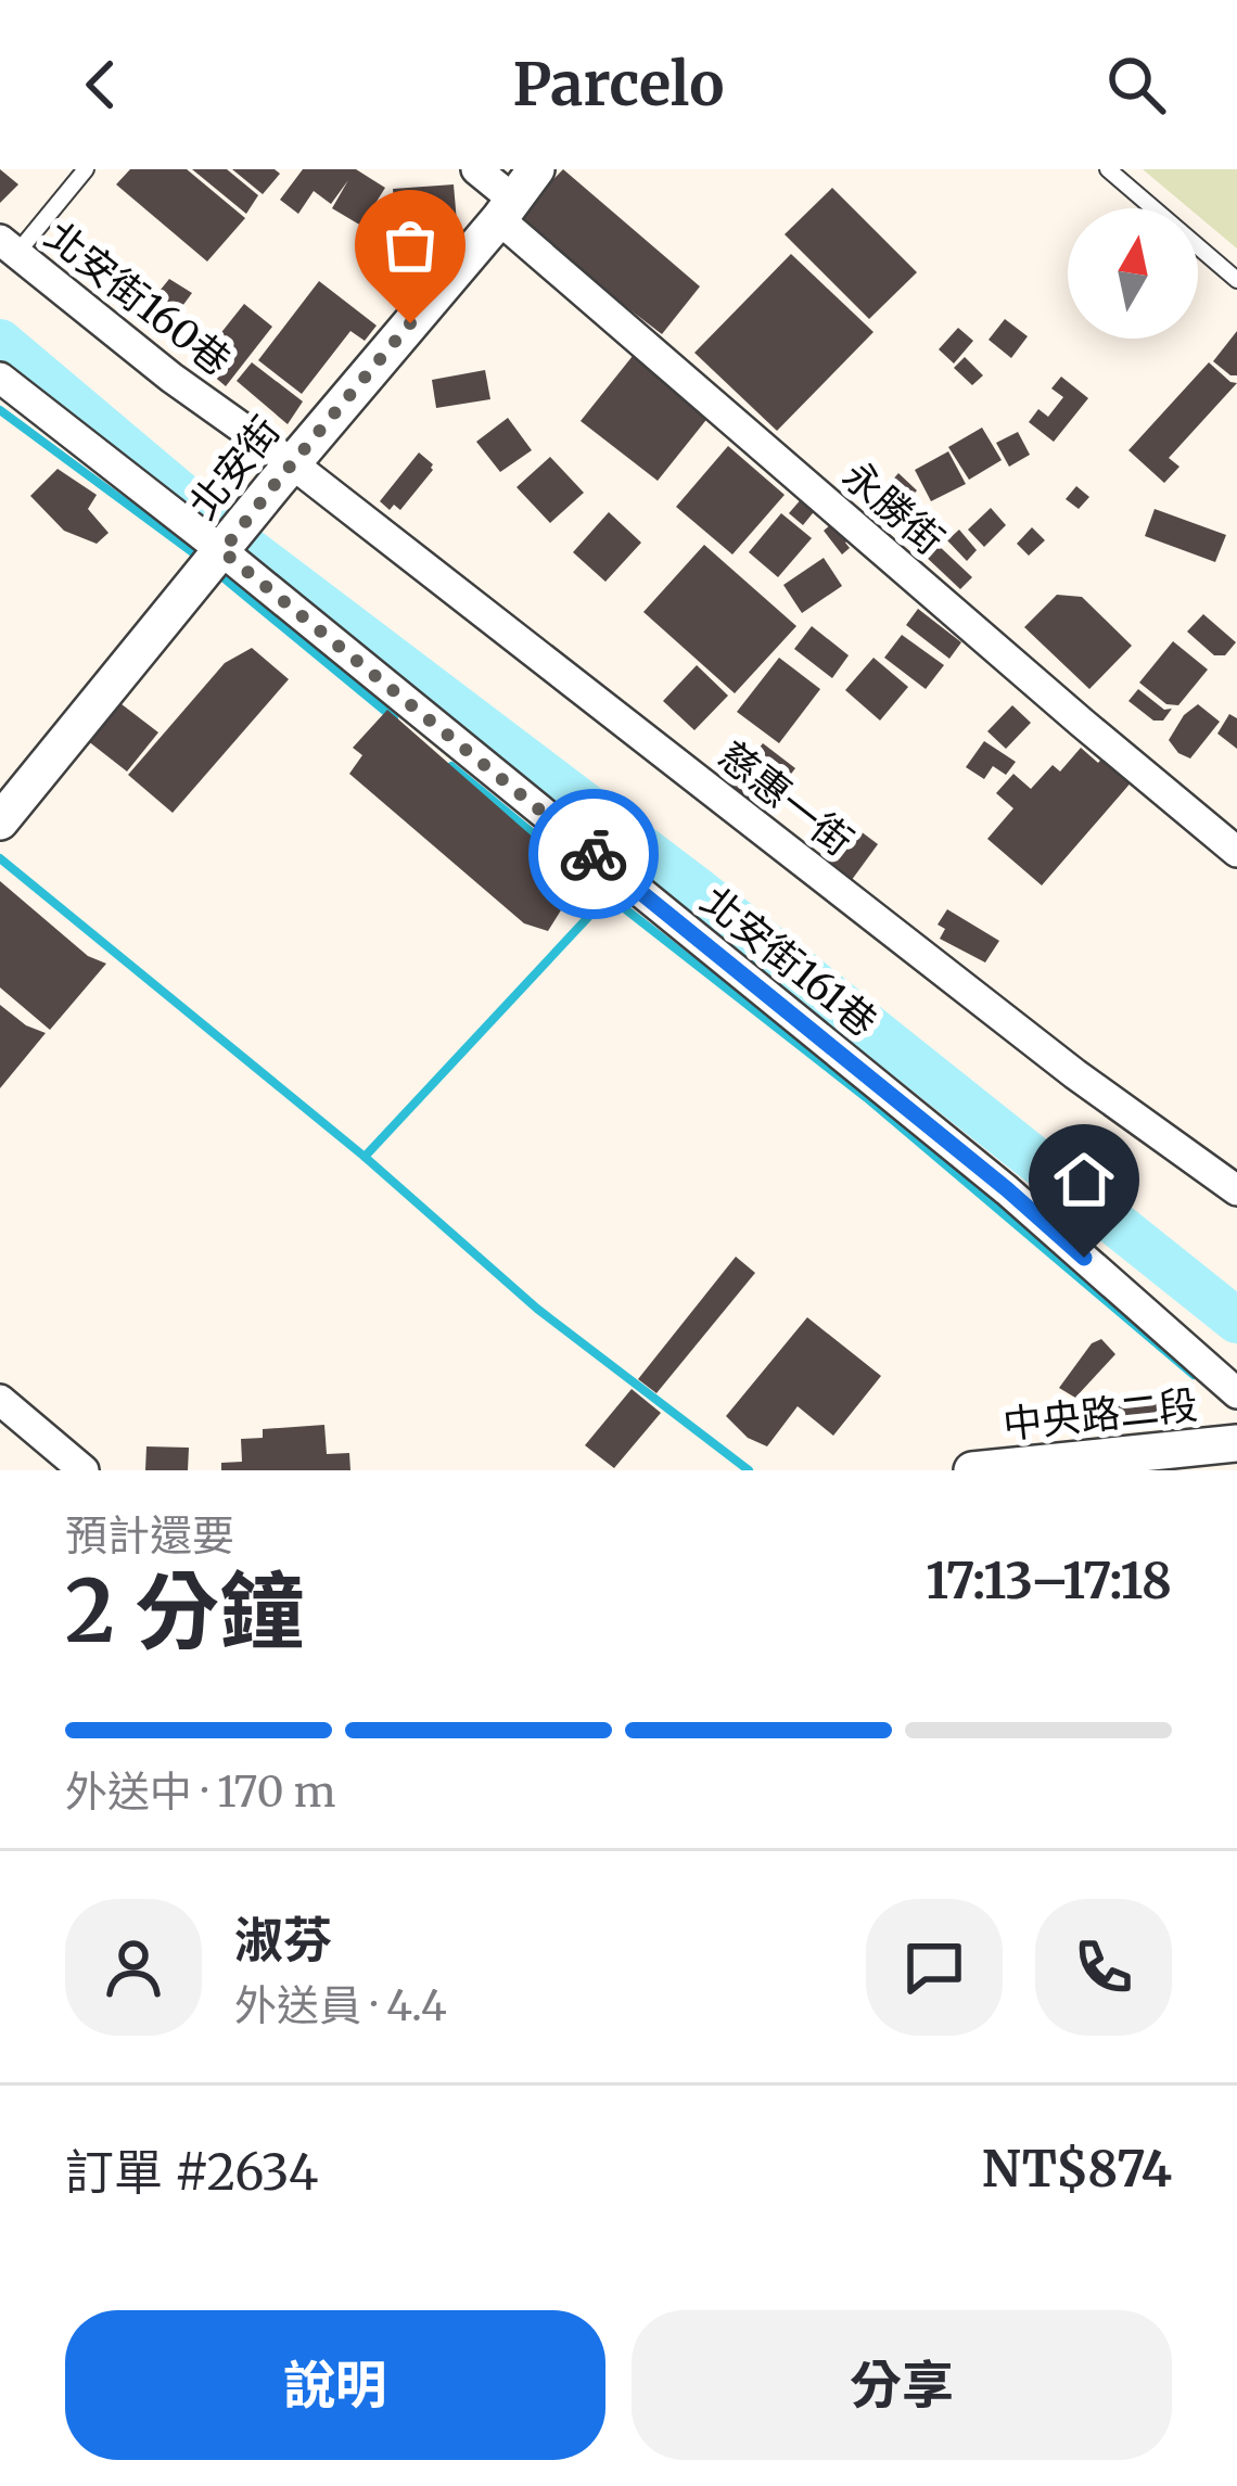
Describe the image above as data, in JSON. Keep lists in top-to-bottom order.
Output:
{
  "streets": {
    "street": [
      "北安街160巷",
      "北安街",
      "永勝街",
      "慈惠一街",
      "北安街161巷",
      "中央路二段"
    ]
  },
  "crossings": [
    ["北安街160巷", "北安街"],
    ["北安街160巷", "慈惠一街"],
    ["北安街", "永勝街"],
    ["北安街", "慈惠一街"],
    ["北安街", "北安街161巷"]
  ],
  "north": "top",
  "page": {
    "header": "Parcelo",
    "heading": ["2 分鐘", "預計還要", "17:13–17:18"],
    "panel": [
      "淑芬",
      "外送員 · 4.4",
      "訂單 #2634",
      "NT$874"
    ],
    "bar": "外送中 · 170 m",
    "buttons": ["說明", "分享"]
  }
}
